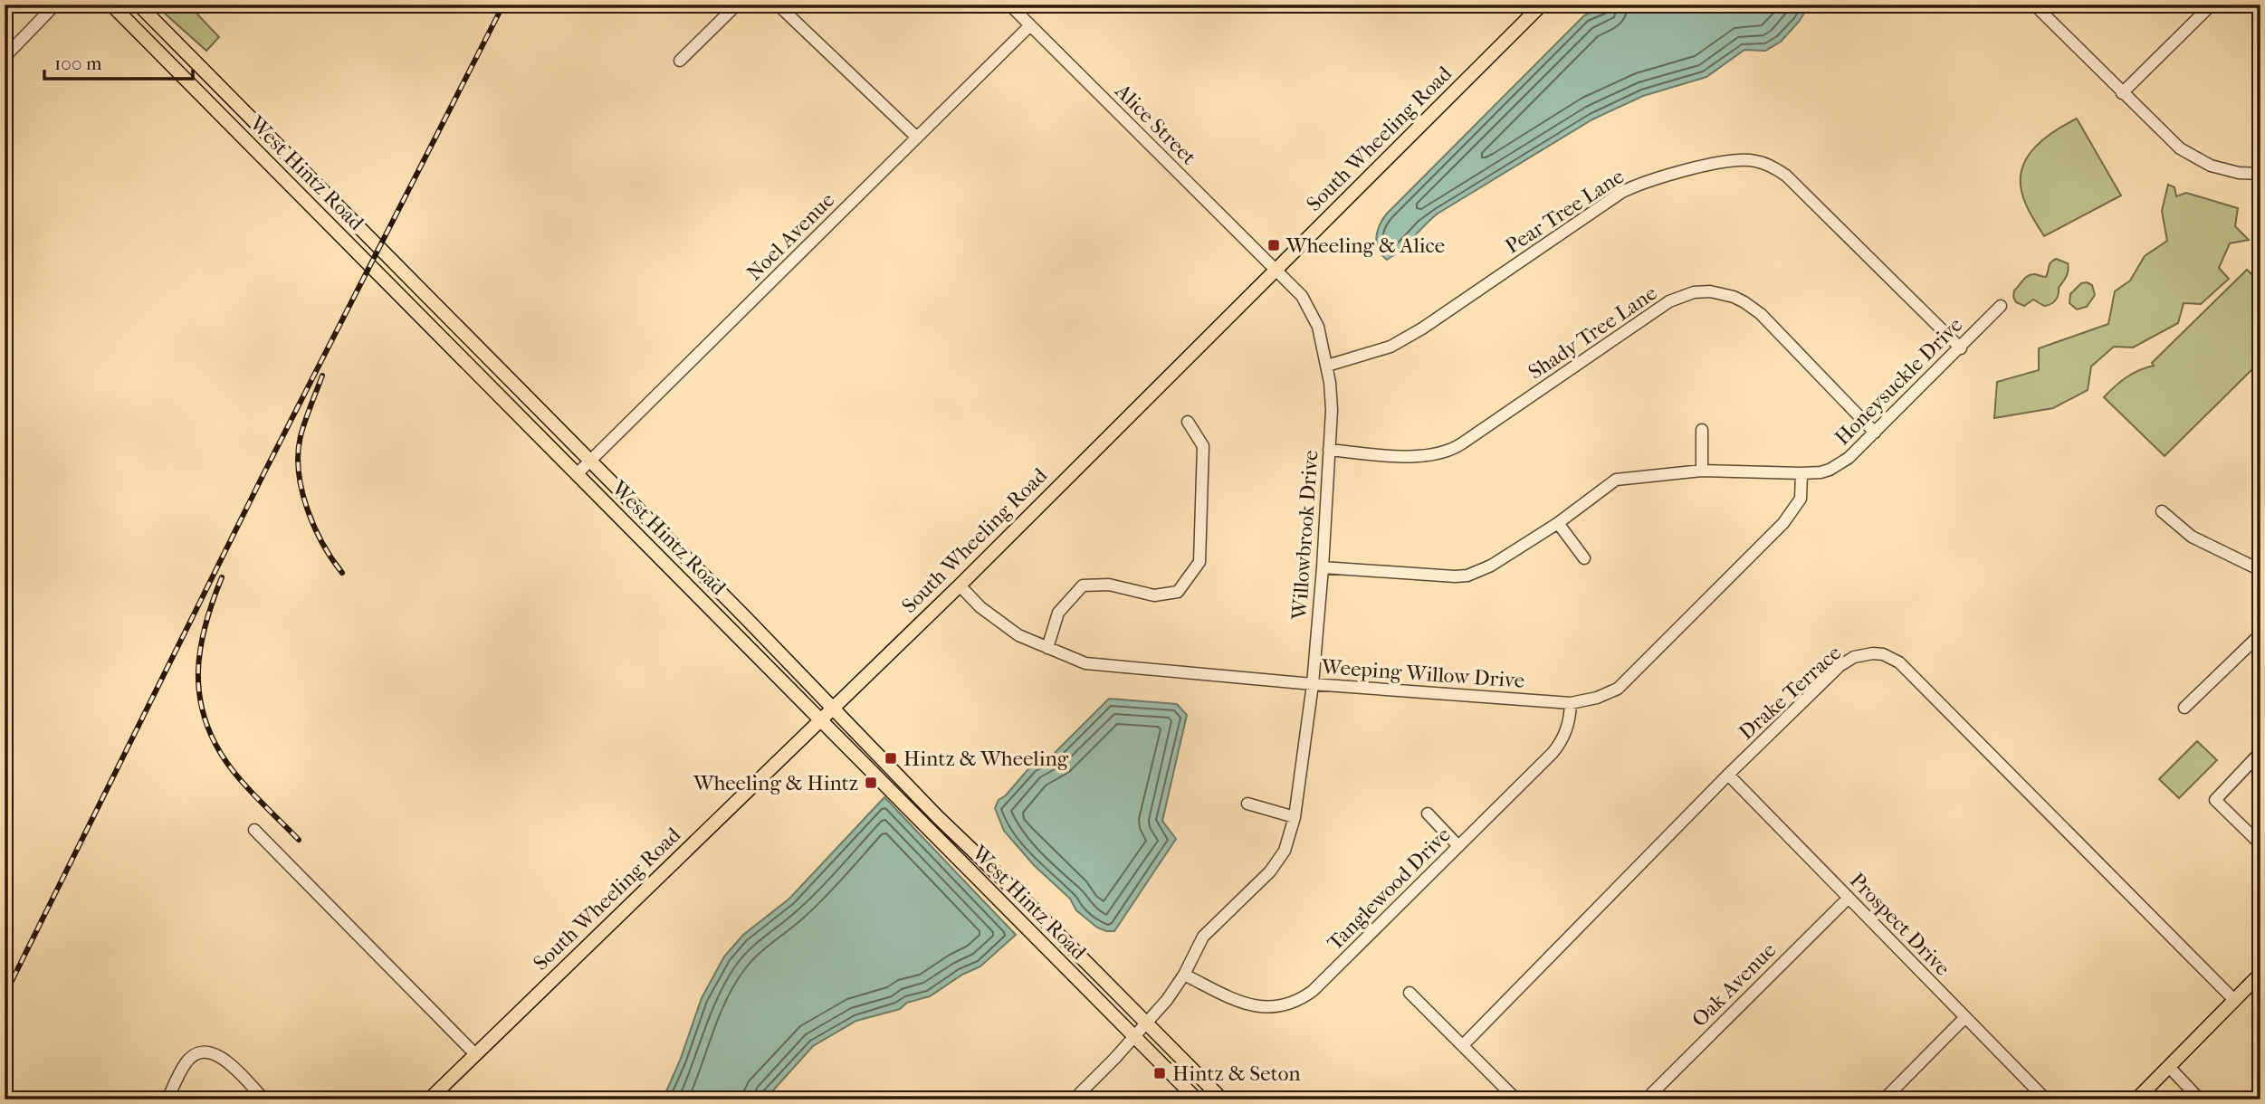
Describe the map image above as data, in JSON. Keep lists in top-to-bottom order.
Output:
{
  "streets": {
    "main road": ["South Wheeling Road", "West Hintz Road"],
    "street": [
      "Alice Street",
      "Pear Tree Lane",
      "Noel Avenue",
      "Shady Tree Lane",
      "Honeysuckle Drive",
      "Willowbrook Drive",
      "Weeping Willow Drive",
      "Drake Terrace",
      "Tanglewood Drive",
      "Prospect Drive",
      "Oak Avenue"
    ]
  },
  "crossings": [
    ["Alice Street", "South Wheeling Road"],
    ["Alice Street", "Noel Avenue"],
    ["Alice Street", "Willowbrook Drive"],
    ["South Wheeling Road", "West Hintz Road"],
    ["South Wheeling Road", "Willowbrook Drive"],
    ["South Wheeling Road", "Weeping Willow Drive"],
    ["West Hintz Road", "Noel Avenue"],
    ["West Hintz Road", "Willowbrook Drive"],
    ["Pear Tree Lane", "Honeysuckle Drive"],
    ["Pear Tree Lane", "Willowbrook Drive"],
    ["Shady Tree Lane", "Honeysuckle Drive"],
    ["Shady Tree Lane", "Willowbrook Drive"],
    ["Honeysuckle Drive", "Willowbrook Drive"],
    ["Honeysuckle Drive", "Weeping Willow Drive"],
    ["Willowbrook Drive", "Weeping Willow Drive"],
    ["Willowbrook Drive", "Tanglewood Drive"],
    ["Weeping Willow Drive", "Tanglewood Drive"],
    ["Drake Terrace", "Prospect Drive"],
    ["Prospect Drive", "Oak Avenue"]
  ],
  "places": {
    "transit": [
      "Wheeling & Alice",
      "Hintz & Wheeling",
      "Wheeling & Hintz",
      "Hintz & Seton"
    ]
  },
  "scale_bar": "100 m"
}
